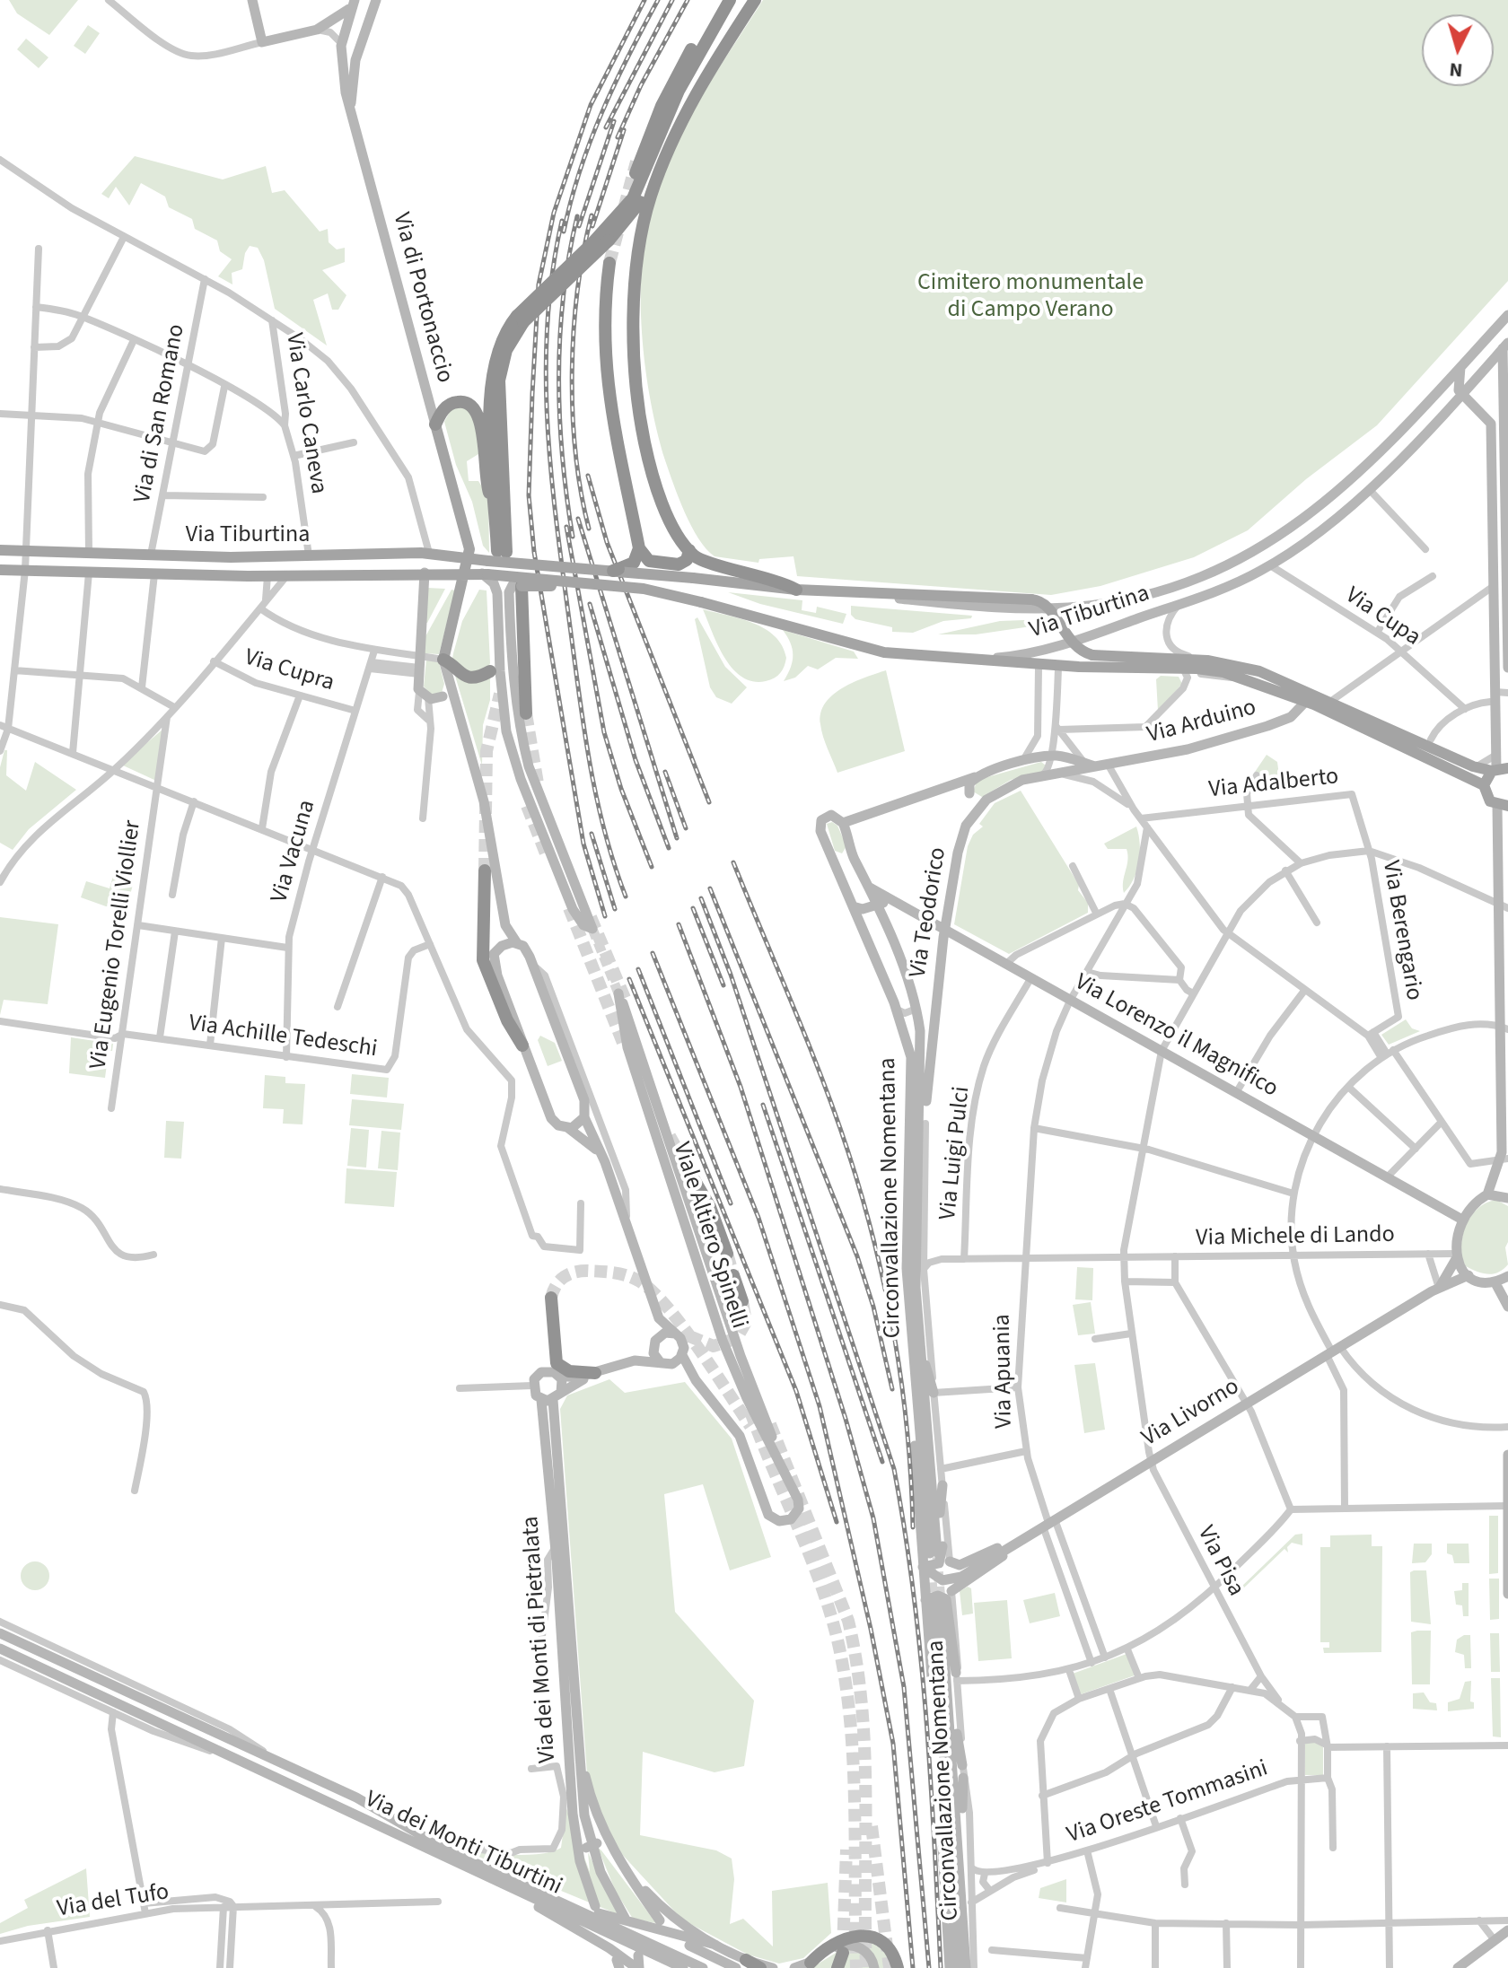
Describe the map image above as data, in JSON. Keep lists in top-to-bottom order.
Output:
{
  "streets": {
    "main road": ["Via di Portonaccio", "Via Tiburtina"],
    "street": [
      "Via di San Romano",
      "Via Carlo Caneva",
      "Via Cupa",
      "Via Cupra",
      "Via Arduino",
      "Via Adalberto",
      "Via Vacuna",
      "Via Teodorico",
      "Via Berengario",
      "Via Eugenio Torelli Viollier",
      "Via Lorenzo il Magnifico",
      "Via Achille Tedeschi",
      "Via Luigi Pulci",
      "Circonvallazione Nomentana",
      "Viale Altiero Spinelli",
      "Via Michele di Lando",
      "Via Apuania",
      "Via Livorno",
      "Via Pisa",
      "Via dei Monti di Pietralata",
      "Via Oreste Tommasini",
      "Via dei Monti Tiburtini",
      "Via del Tufo"
    ]
  },
  "crossings": [
    ["Via di Portonaccio", "Via Tiburtina"],
    ["Via di San Romano", "Via Tiburtina"],
    ["Via Carlo Caneva", "Via Tiburtina"],
    ["Via Tiburtina", "Via Cupa"],
    ["Via Cupra", "Via Vacuna"],
    ["Via Arduino", "Via Adalberto"],
    ["Via Arduino", "Via Teodorico"],
    ["Via Arduino", "Via Lorenzo il Magnifico"],
    ["Via Arduino", "Via Apuania"],
    ["Via Adalberto", "Via Teodorico"],
    ["Via Adalberto", "Via Berengario"],
    ["Via Adalberto", "Via Lorenzo il Magnifico"],
    ["Via Adalberto", "Via Apuania"],
    ["Via Adalberto", "Via Pisa"],
    ["Via Vacuna", "Via Achille Tedeschi"],
    ["Via Teodorico", "Via Lorenzo il Magnifico"],
    ["Via Teodorico", "Circonvallazione Nomentana"],
    ["Via Teodorico", "Via Apuania"],
    ["Via Berengario", "Via Pisa"],
    ["Via Eugenio Torelli Viollier", "Via Achille Tedeschi"],
    ["Via Lorenzo il Magnifico", "Via Luigi Pulci"],
    ["Via Lorenzo il Magnifico", "Circonvallazione Nomentana"],
    ["Via Lorenzo il Magnifico", "Via Apuania"],
    ["Via Lorenzo il Magnifico", "Via Pisa"],
    ["Via Michele di Lando", "Via Pisa"],
    ["Via Apuania", "Via Livorno"],
    ["Via Livorno", "Via Pisa"]
  ],
  "parks": ["Cimitero monumentale di Campo Verano"],
  "north": "bottom"
}
